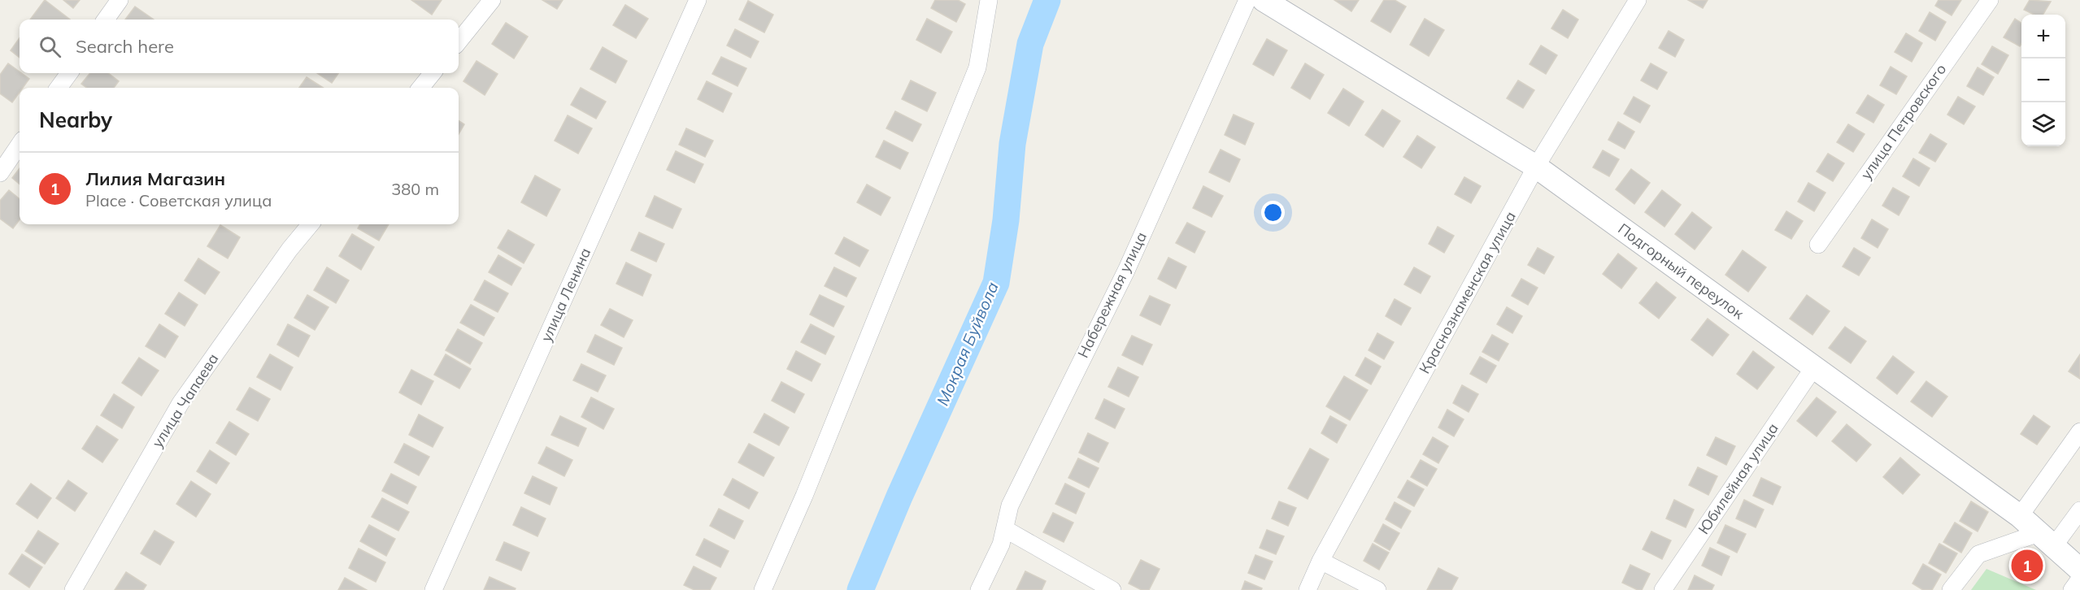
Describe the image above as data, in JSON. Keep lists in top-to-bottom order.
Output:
{
  "streets": {
    "main road": ["Подгорный переулок"],
    "street": [
      "улица Петровского",
      "Краснознаменская улица",
      "улица Ленина",
      "Набережная улица",
      "улица Чапаева",
      "Юбилейная улица"
    ]
  },
  "crossings": [
    ["Подгорный переулок", "Краснознаменская улица"],
    ["Подгорный переулок", "Юбилейная улица"]
  ],
  "water": ["Мокрая Буйвола"],
  "page": {
    "map_buttons": ["+", "−"],
    "search": "Search here",
    "heading": "Nearby",
    "list": [
      {
        "mark": "1",
        "name": "Лилия Магазин",
        "note": "Place · Советская улица",
        "value": "380 m"
      }
    ],
    "pins": "1"
  }
}
